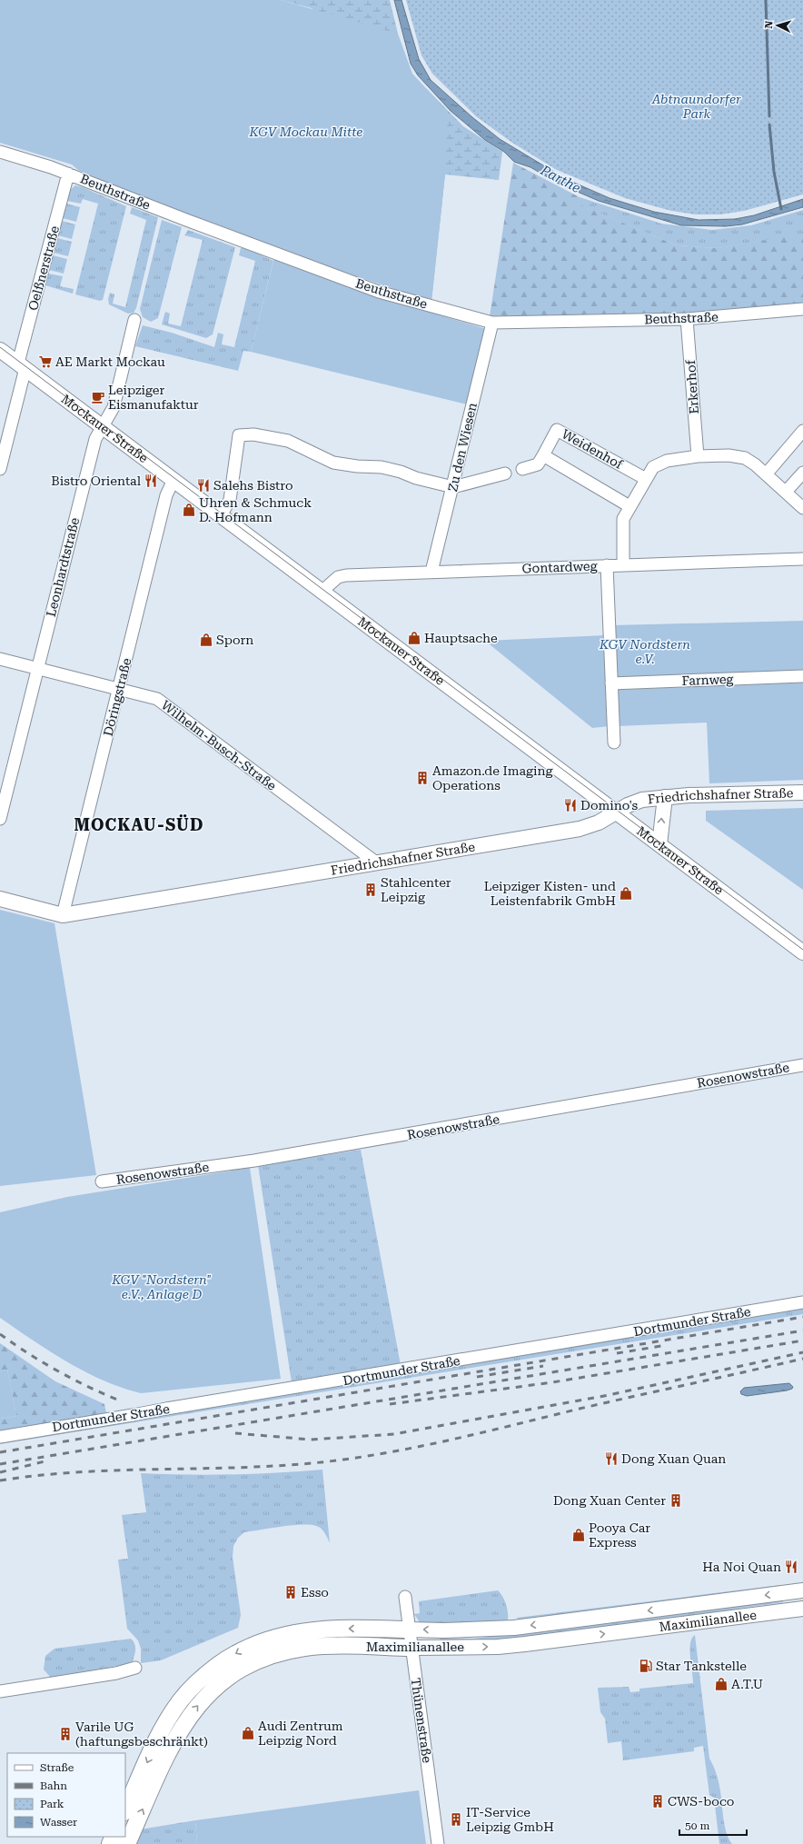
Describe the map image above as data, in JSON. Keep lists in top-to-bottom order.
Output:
{
  "streets": {
    "highway": ["Maximilianallee"],
    "main road": ["Mockauer Straße", "Friedrichshafner Straße"],
    "street": [
      "Beuthstraße",
      "Oelßnerstraße",
      "Erkerhof",
      "Zu den Wiesen",
      "Weidenhof",
      "Leonhardtstraße",
      "Gontardweg",
      "Farnweg",
      "Döringstraße",
      "Wilhelm-Busch-Straße",
      "Rosenowstraße",
      "Dortmunder Straße",
      "Thünenstraße"
    ]
  },
  "crossings": [
    ["Beuthstraße", "Oelßnerstraße"],
    ["Beuthstraße", "Erkerhof"],
    ["Beuthstraße", "Zu den Wiesen"],
    ["Oelßnerstraße", "Mockauer Straße"],
    ["Mockauer Straße", "Leonhardtstraße"],
    ["Mockauer Straße", "Gontardweg"],
    ["Mockauer Straße", "Döringstraße"],
    ["Mockauer Straße", "Friedrichshafner Straße"],
    ["Zu den Wiesen", "Gontardweg"],
    ["Leonhardtstraße", "Wilhelm-Busch-Straße"],
    ["Döringstraße", "Wilhelm-Busch-Straße"],
    ["Döringstraße", "Friedrichshafner Straße"],
    ["Wilhelm-Busch-Straße", "Friedrichshafner Straße"],
    ["Maximilianallee", "Thünenstraße"]
  ],
  "districts": ["MOCKAU-SÜD"],
  "water": ["Parthe"],
  "parks": [
    "Abtnaundorfer Park",
    "KGV Mockau Mitte",
    "KGV Nordstern e.V.",
    "KGV \"Nordstern\" e.V., Anlage D"
  ],
  "places": {
    "supermarket": ["AE Markt Mockau"],
    "cafe": ["Leipziger Eismanufaktur"],
    "restaurant": [
      "Bistro Oriental",
      "Salehs Bistro",
      "Domino's",
      "Dong Xuan Quan",
      "Ha Noi Quan"
    ],
    "shop": [
      "Uhren & Schmuck D. Hofmann",
      "Hauptsache",
      "Sporn",
      "Leipziger Kisten- und Leistenfabrik GmbH",
      "Pooya Car Express",
      "A.T.U",
      "Audi Zentrum Leipzig Nord"
    ],
    "building": [
      "Amazon.de Imaging Operations",
      "Stahlcenter Leipzig",
      "Dong Xuan Center",
      "Esso",
      "Varile UG (haftungsbeschränkt)",
      "CWS-boco",
      "IT-Service Leipzig GmbH"
    ],
    "fuel station": ["Star Tankstelle"]
  },
  "legend": [
    "Straße",
    "Bahn",
    "Park",
    "Wasser"
  ],
  "scale_bar": "50 m",
  "north": "left"
}
